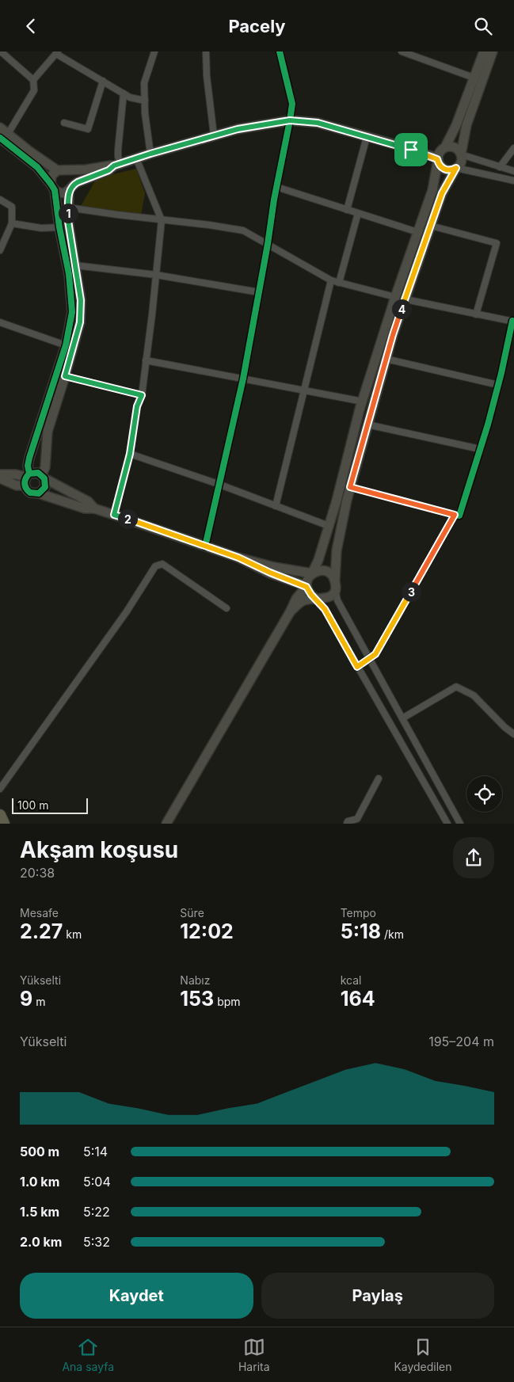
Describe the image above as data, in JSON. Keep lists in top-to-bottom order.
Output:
{
  "scale_bar": "100 m",
  "page": {
    "header": "Pacely",
    "pins": [
      "1",
      "4",
      "2",
      "3"
    ],
    "scale": "100 m",
    "heading": ["Akşam koşusu", "20:38"],
    "stats": [
      ["Mesafe", "2.27 km"],
      ["Süre", "12:02"],
      ["Tempo", "5:18 /km"],
      ["Yükselti", "9 m"],
      ["Nabız", "153 bpm"],
      ["kcal", "164"]
    ],
    "chart": ["Yükselti", "195–204 m"],
    "list": [
      {
        "name": "500 m",
        "note": "5:14"
      },
      {
        "name": "1.0 km",
        "note": "5:04"
      },
      {
        "name": "1.5 km",
        "note": "5:22"
      },
      {
        "name": "2.0 km",
        "note": "5:32"
      }
    ],
    "buttons": ["Kaydet", "Paylaş"],
    "tabs": ["Ana sayfa", "Harita", "Kaydedilen"]
  }
}
